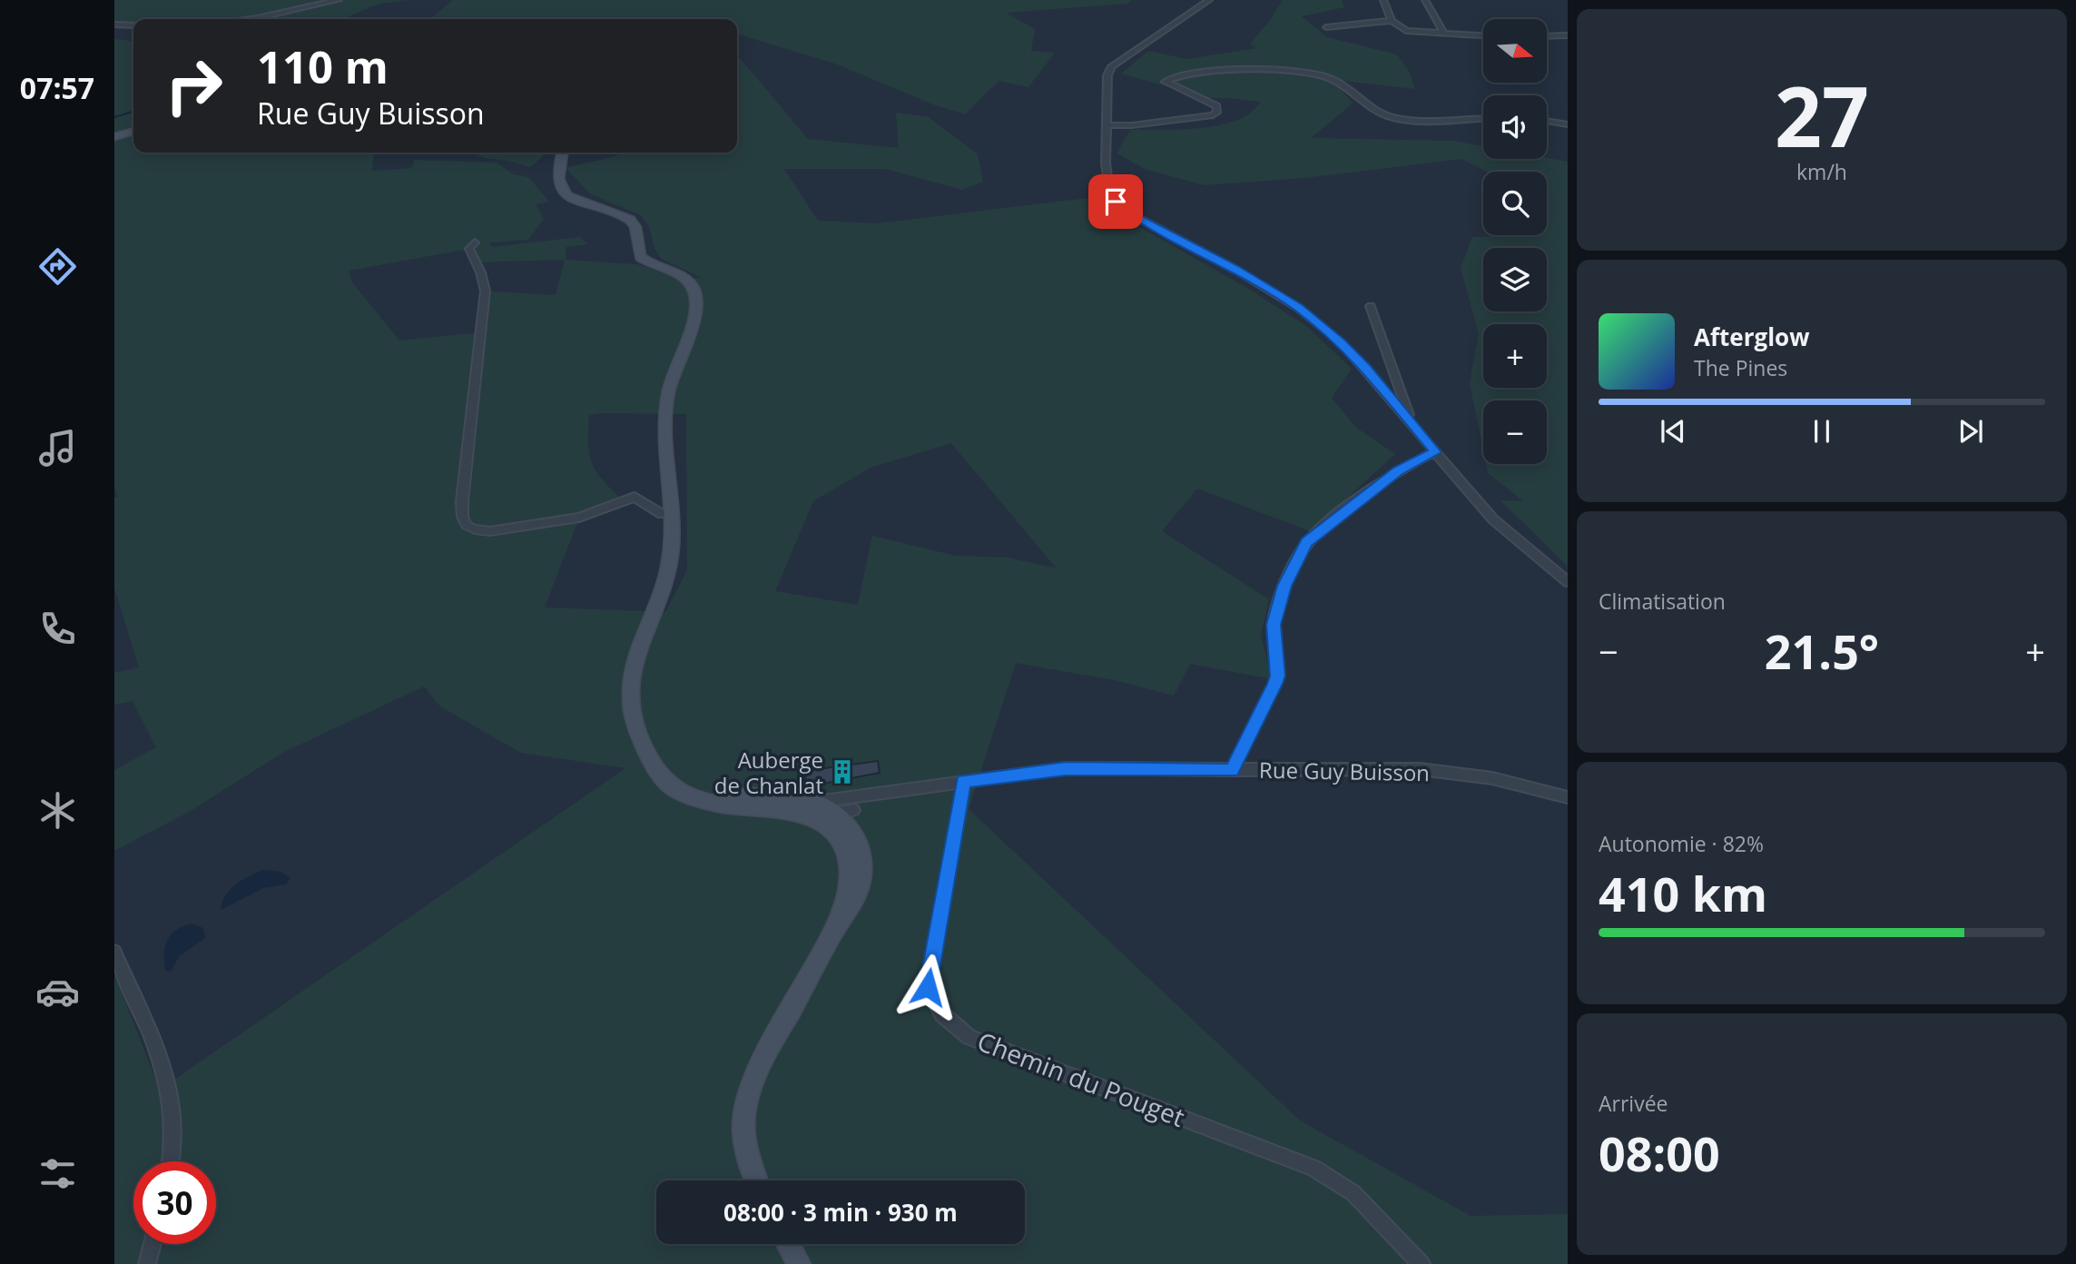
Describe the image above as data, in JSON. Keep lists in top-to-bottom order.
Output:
{
  "streets": {
    "street": ["Rue Guy Buisson", "Chemin du Pouget"]
  },
  "crossings": [
    ["Rue Guy Buisson", "Chemin du Pouget"]
  ],
  "places": {
    "building": ["Auberge de Chanlat"]
  },
  "north": "right",
  "page": {
    "tabs": "07:57",
    "tile": [
      ["27", "km/h"],
      "Climatisation",
      ["Autonomie · 82%", "410 km"],
      ["Arrivée", "08:00"]
    ],
    "map_buttons": ["+", "−"],
    "turn": ["110 m", "Rue Guy Buisson"],
    "song": ["Afterglow", "The Pines"],
    "heat": ["−", "21.5°", "+"],
    "limit": "30",
    "trip": "08:00 · 3 min · 930 m"
  }
}
